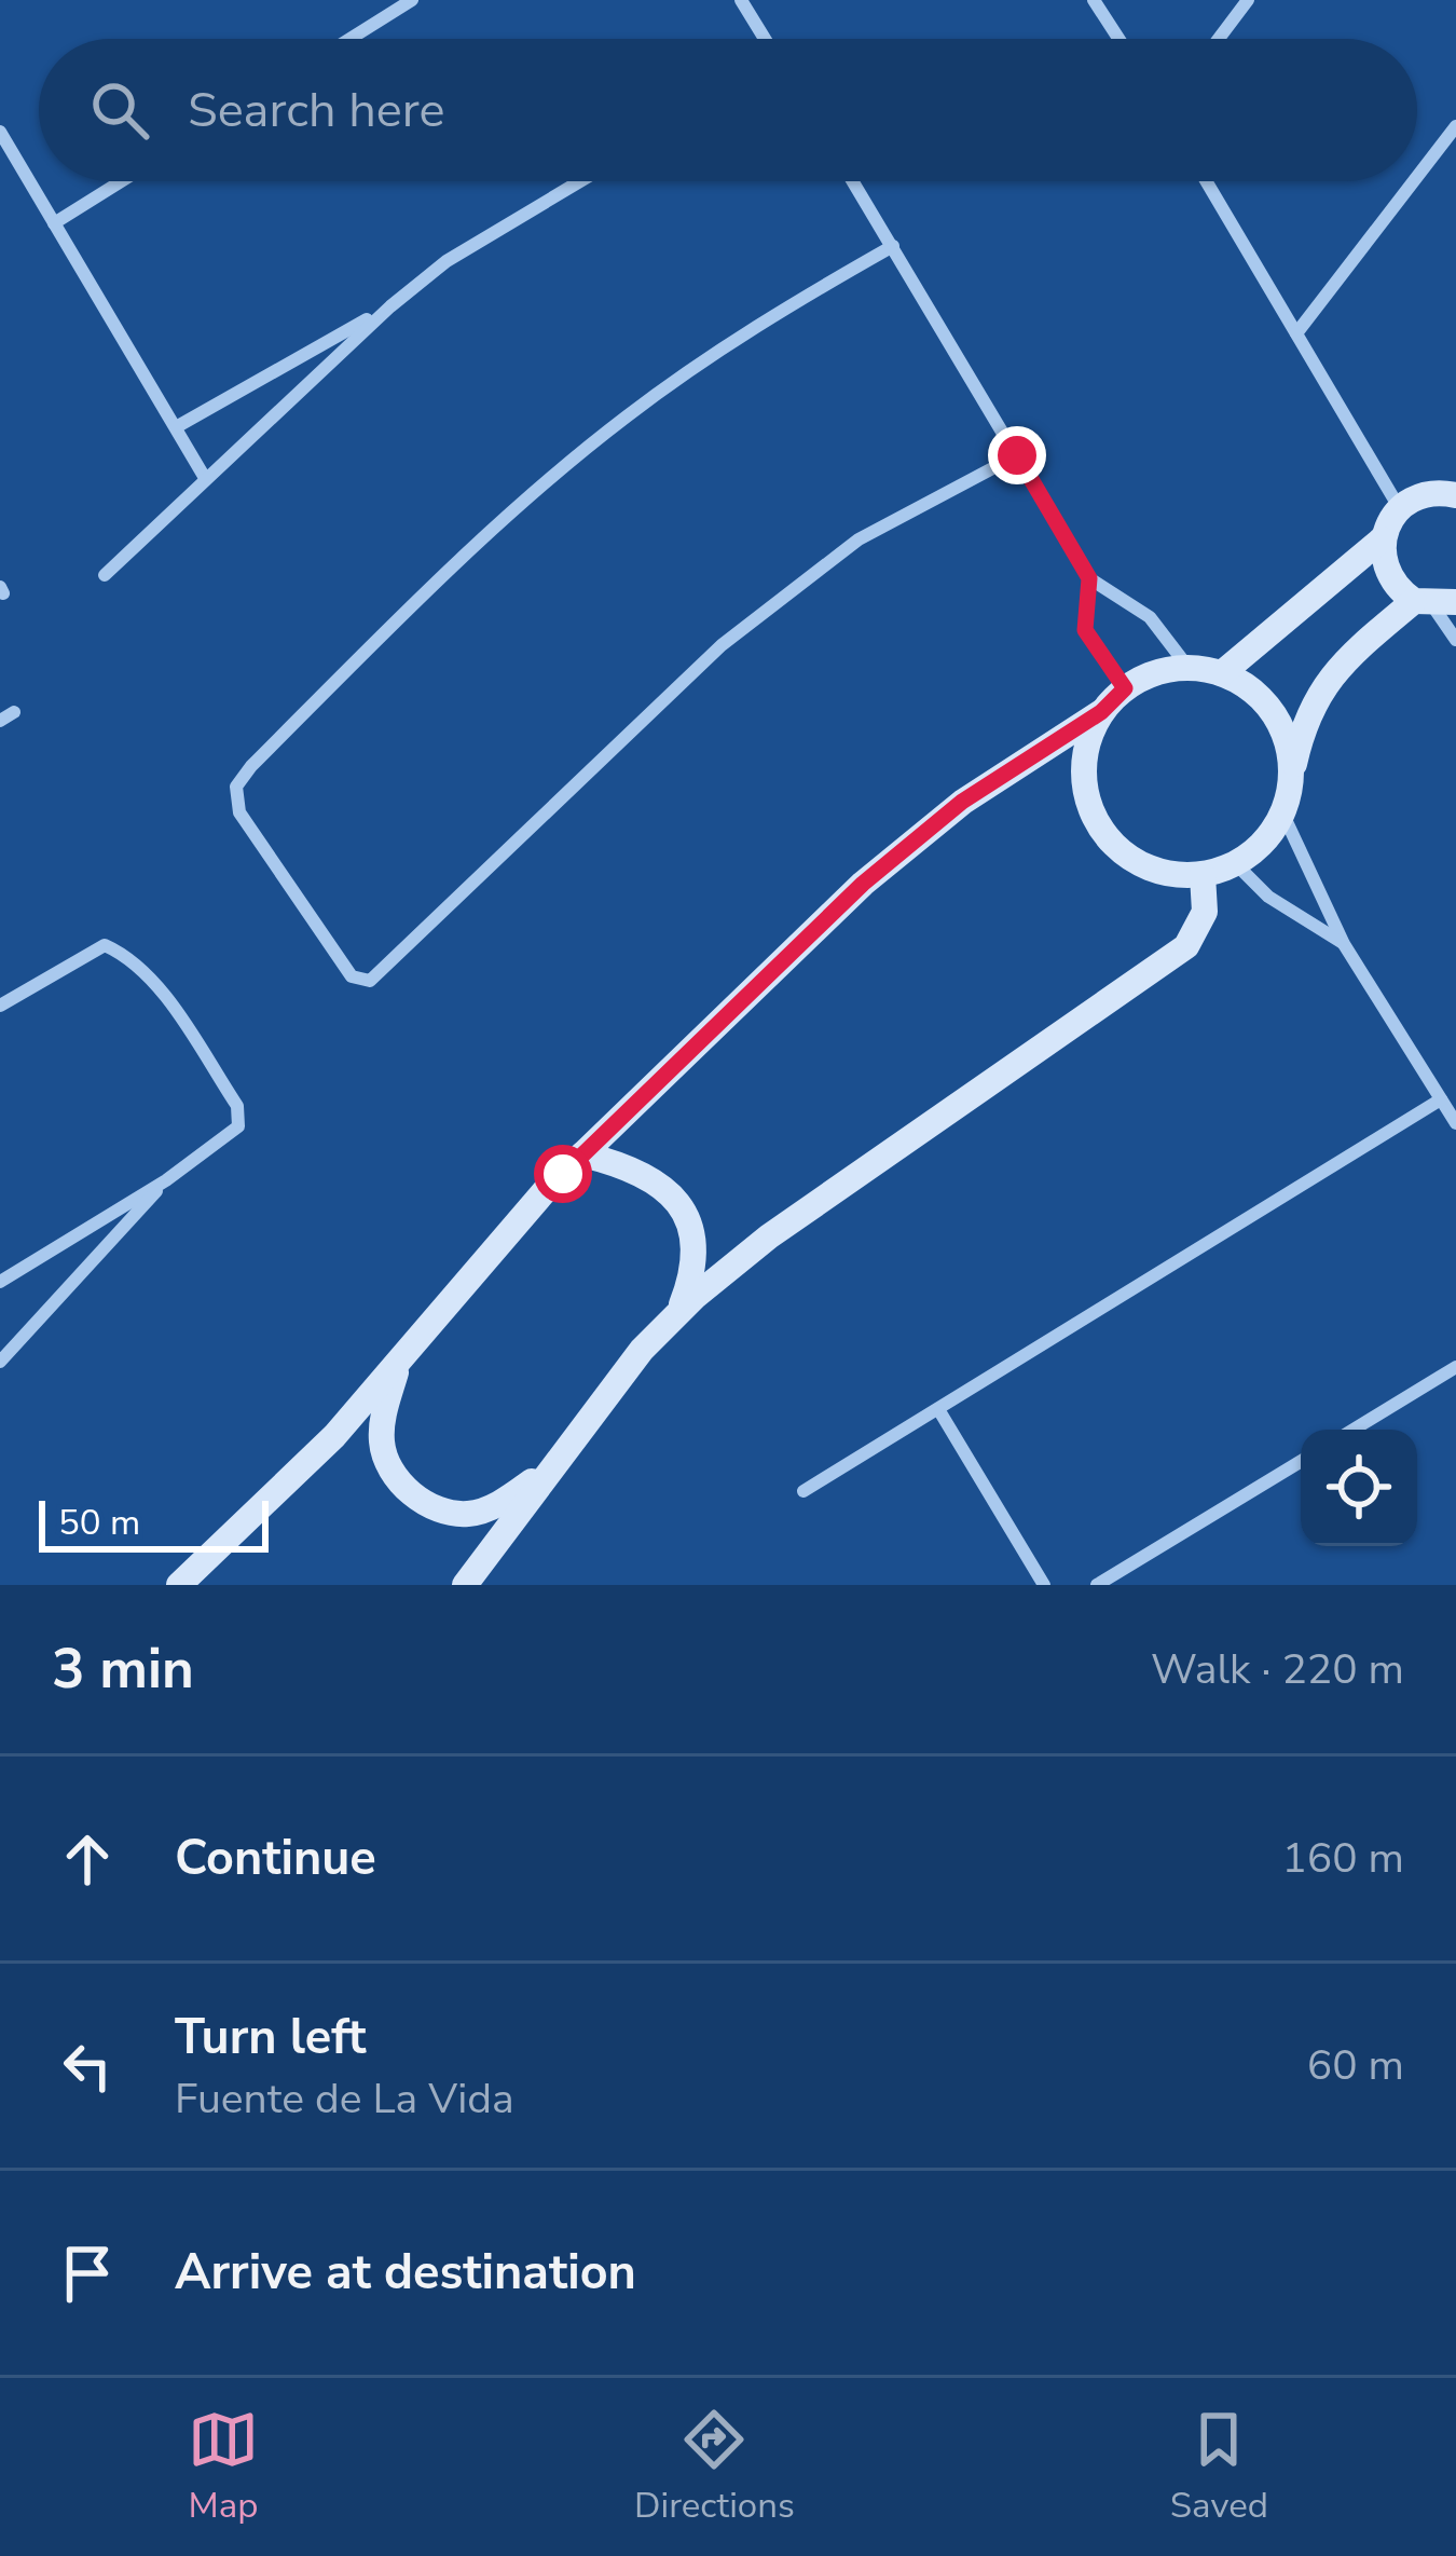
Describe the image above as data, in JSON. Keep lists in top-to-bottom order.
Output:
{
  "scale_bar": "50 m",
  "page": {
    "search": "Search here",
    "scale": "50 m",
    "heading": ["3 min", "Walk · 220 m"],
    "list": [
      ["Continue", "160 m"],
      ["Turn left", "Fuente de La Vida", "60 m"],
      "Arrive at destination"
    ],
    "nav": ["Map", "Directions", "Saved"]
  }
}
